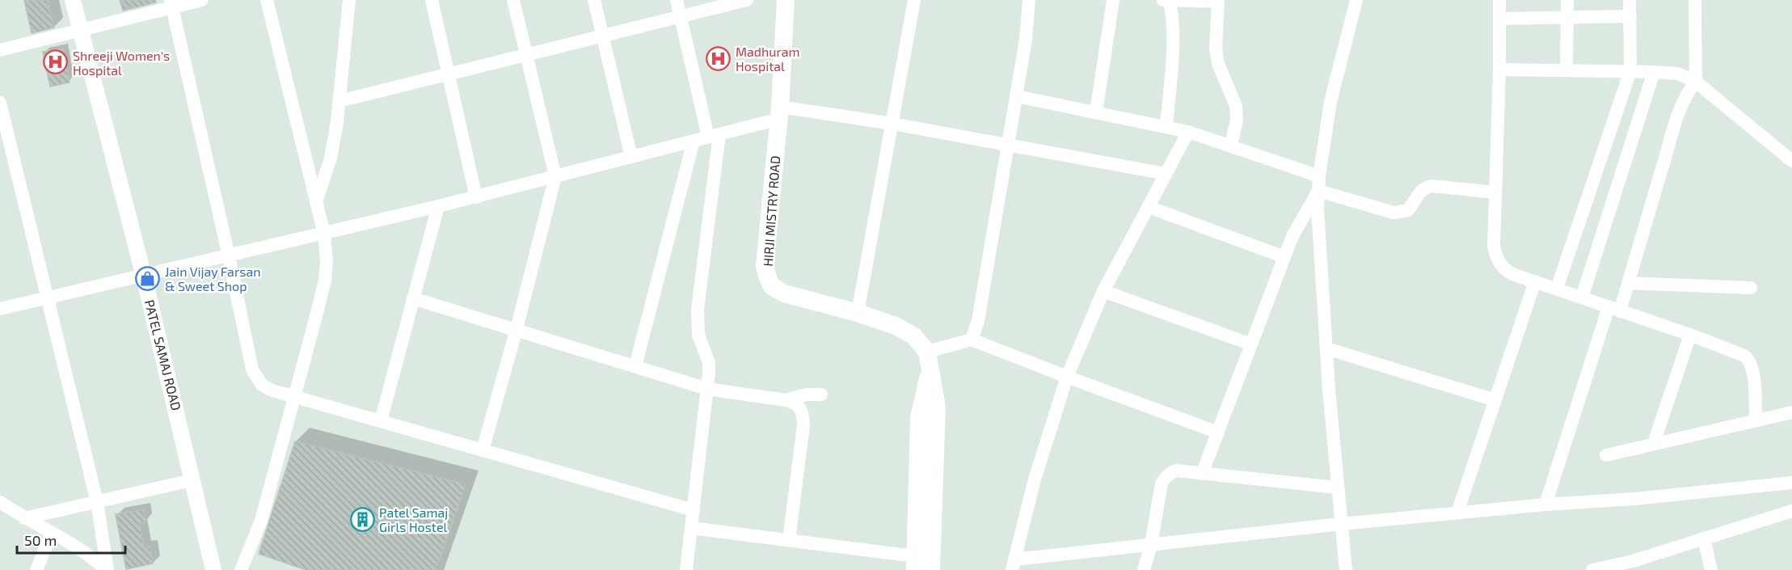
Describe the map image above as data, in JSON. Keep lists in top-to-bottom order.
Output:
{
  "streets": {
    "main road": ["HIRJI MISTRY ROAD"],
    "street": ["PATEL SAMAJ ROAD"]
  },
  "places": {
    "hospital": ["Madhuram Hospital", "Shreeji Women's Hospital"],
    "shop": ["Jain Vijay Farsan & Sweet Shop"],
    "building": ["Patel Samaj Girls Hostel"]
  },
  "scale_bar": "50 m"
}
